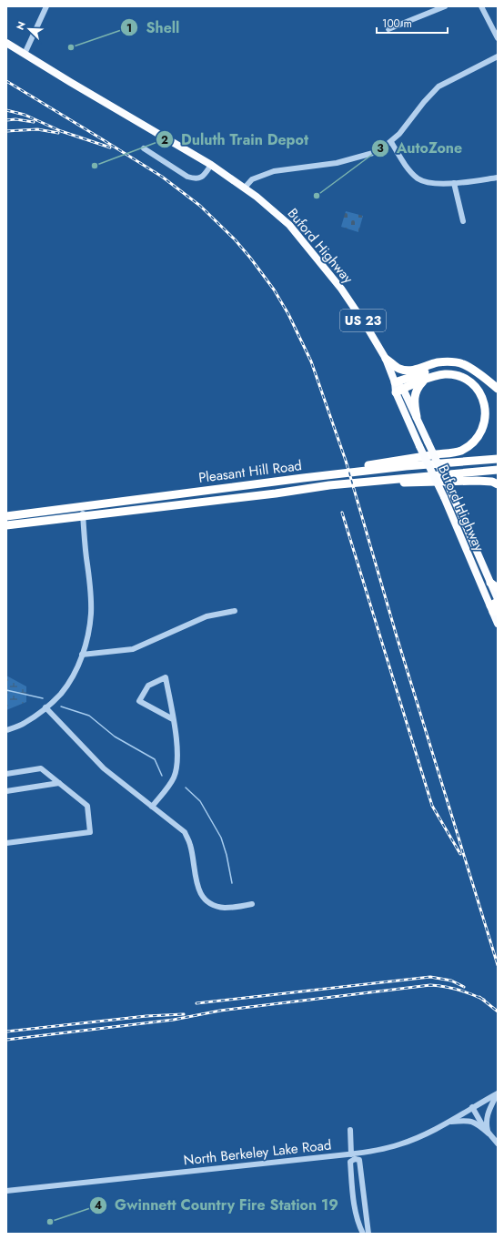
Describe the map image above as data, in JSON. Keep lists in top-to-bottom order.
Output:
{
  "streets": {
    "highway": ["Pleasant Hill Road"],
    "main road": ["Buford Highway", "US 23"],
    "street": ["North Berkeley Lake Road"]
  },
  "places": [
    "Shell",
    "Duluth Train Depot",
    "AutoZone",
    "Gwinnett Country Fire Station 19"
  ],
  "scale_bar": "100 m",
  "north": "top left"
}
